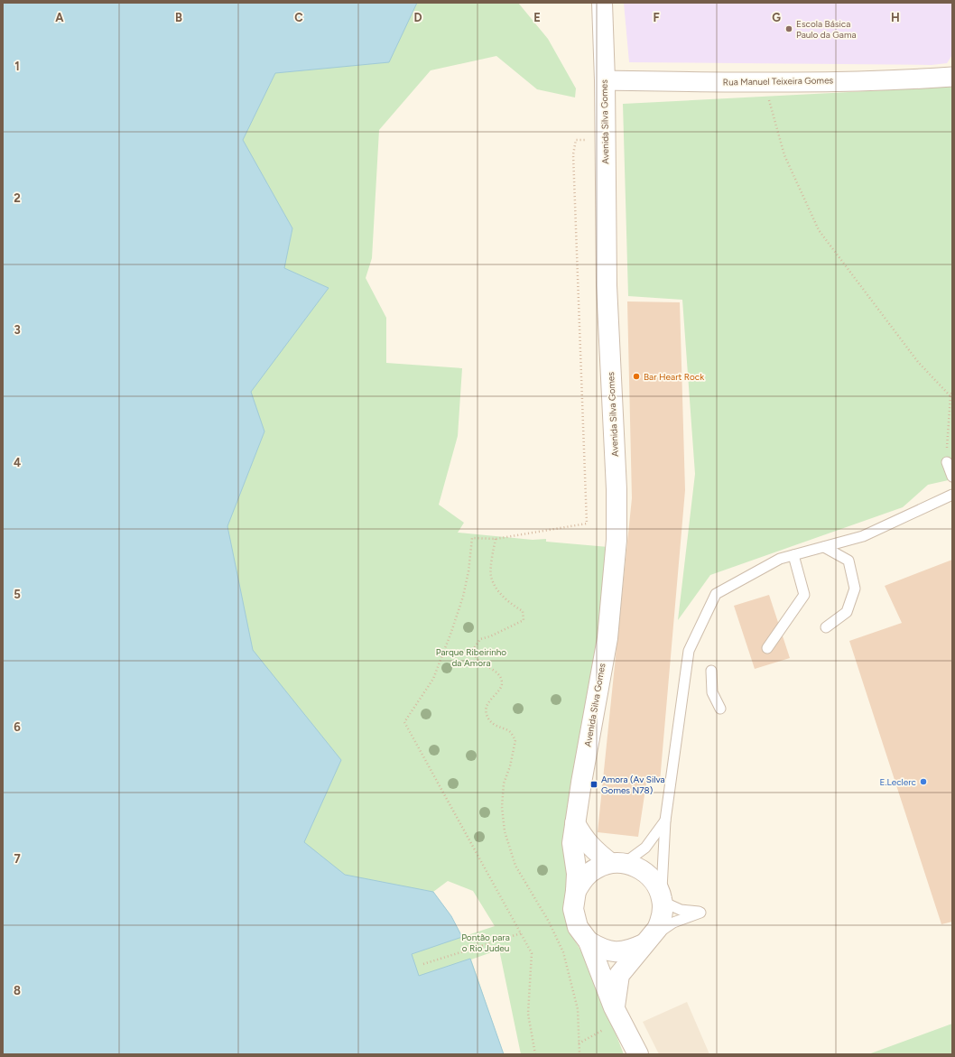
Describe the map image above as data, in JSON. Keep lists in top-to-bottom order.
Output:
{
  "streets": {
    "street": ["Rua Manuel Teixeira Gomes", "Avenida Silva Gomes"]
  },
  "crossings": [
    ["Rua Manuel Teixeira Gomes", "Avenida Silva Gomes"]
  ],
  "parks": ["Parque Ribeirinho da Amora", "Pontão para o Rio Judeu"],
  "places": {
    "other": ["Escola Básica Paulo da Gama", "Bar Heart Rock", "E.Leclerc"],
    "transit": ["Amora (Av Silva Gomes N78)"]
  },
  "grid": {
    "columns": [
      "A",
      "B",
      "C",
      "D",
      "E",
      "F",
      "G",
      "H"
    ],
    "rows": [
      "1",
      "2",
      "3",
      "4",
      "5",
      "6",
      "7",
      "8"
    ]
  }
}
